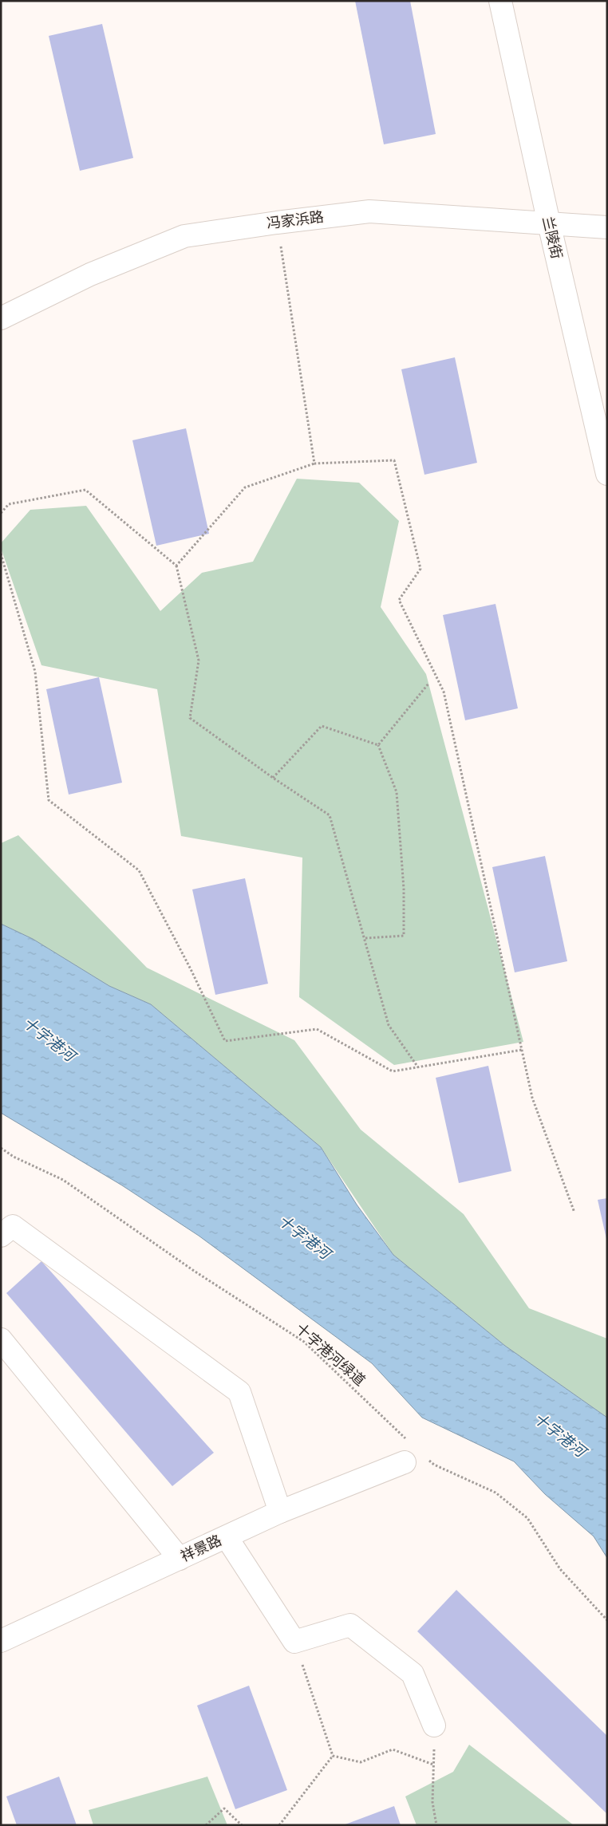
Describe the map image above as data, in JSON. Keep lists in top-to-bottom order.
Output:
{
  "streets": {
    "street": ["冯家浜路", "兰陵街", "祥景路"],
    "path": ["十字港河绿道"]
  },
  "crossings": [
    ["冯家浜路", "兰陵街"],
    ["十字港河绿道", "祥景路"]
  ],
  "water": ["十字港河"]
}
